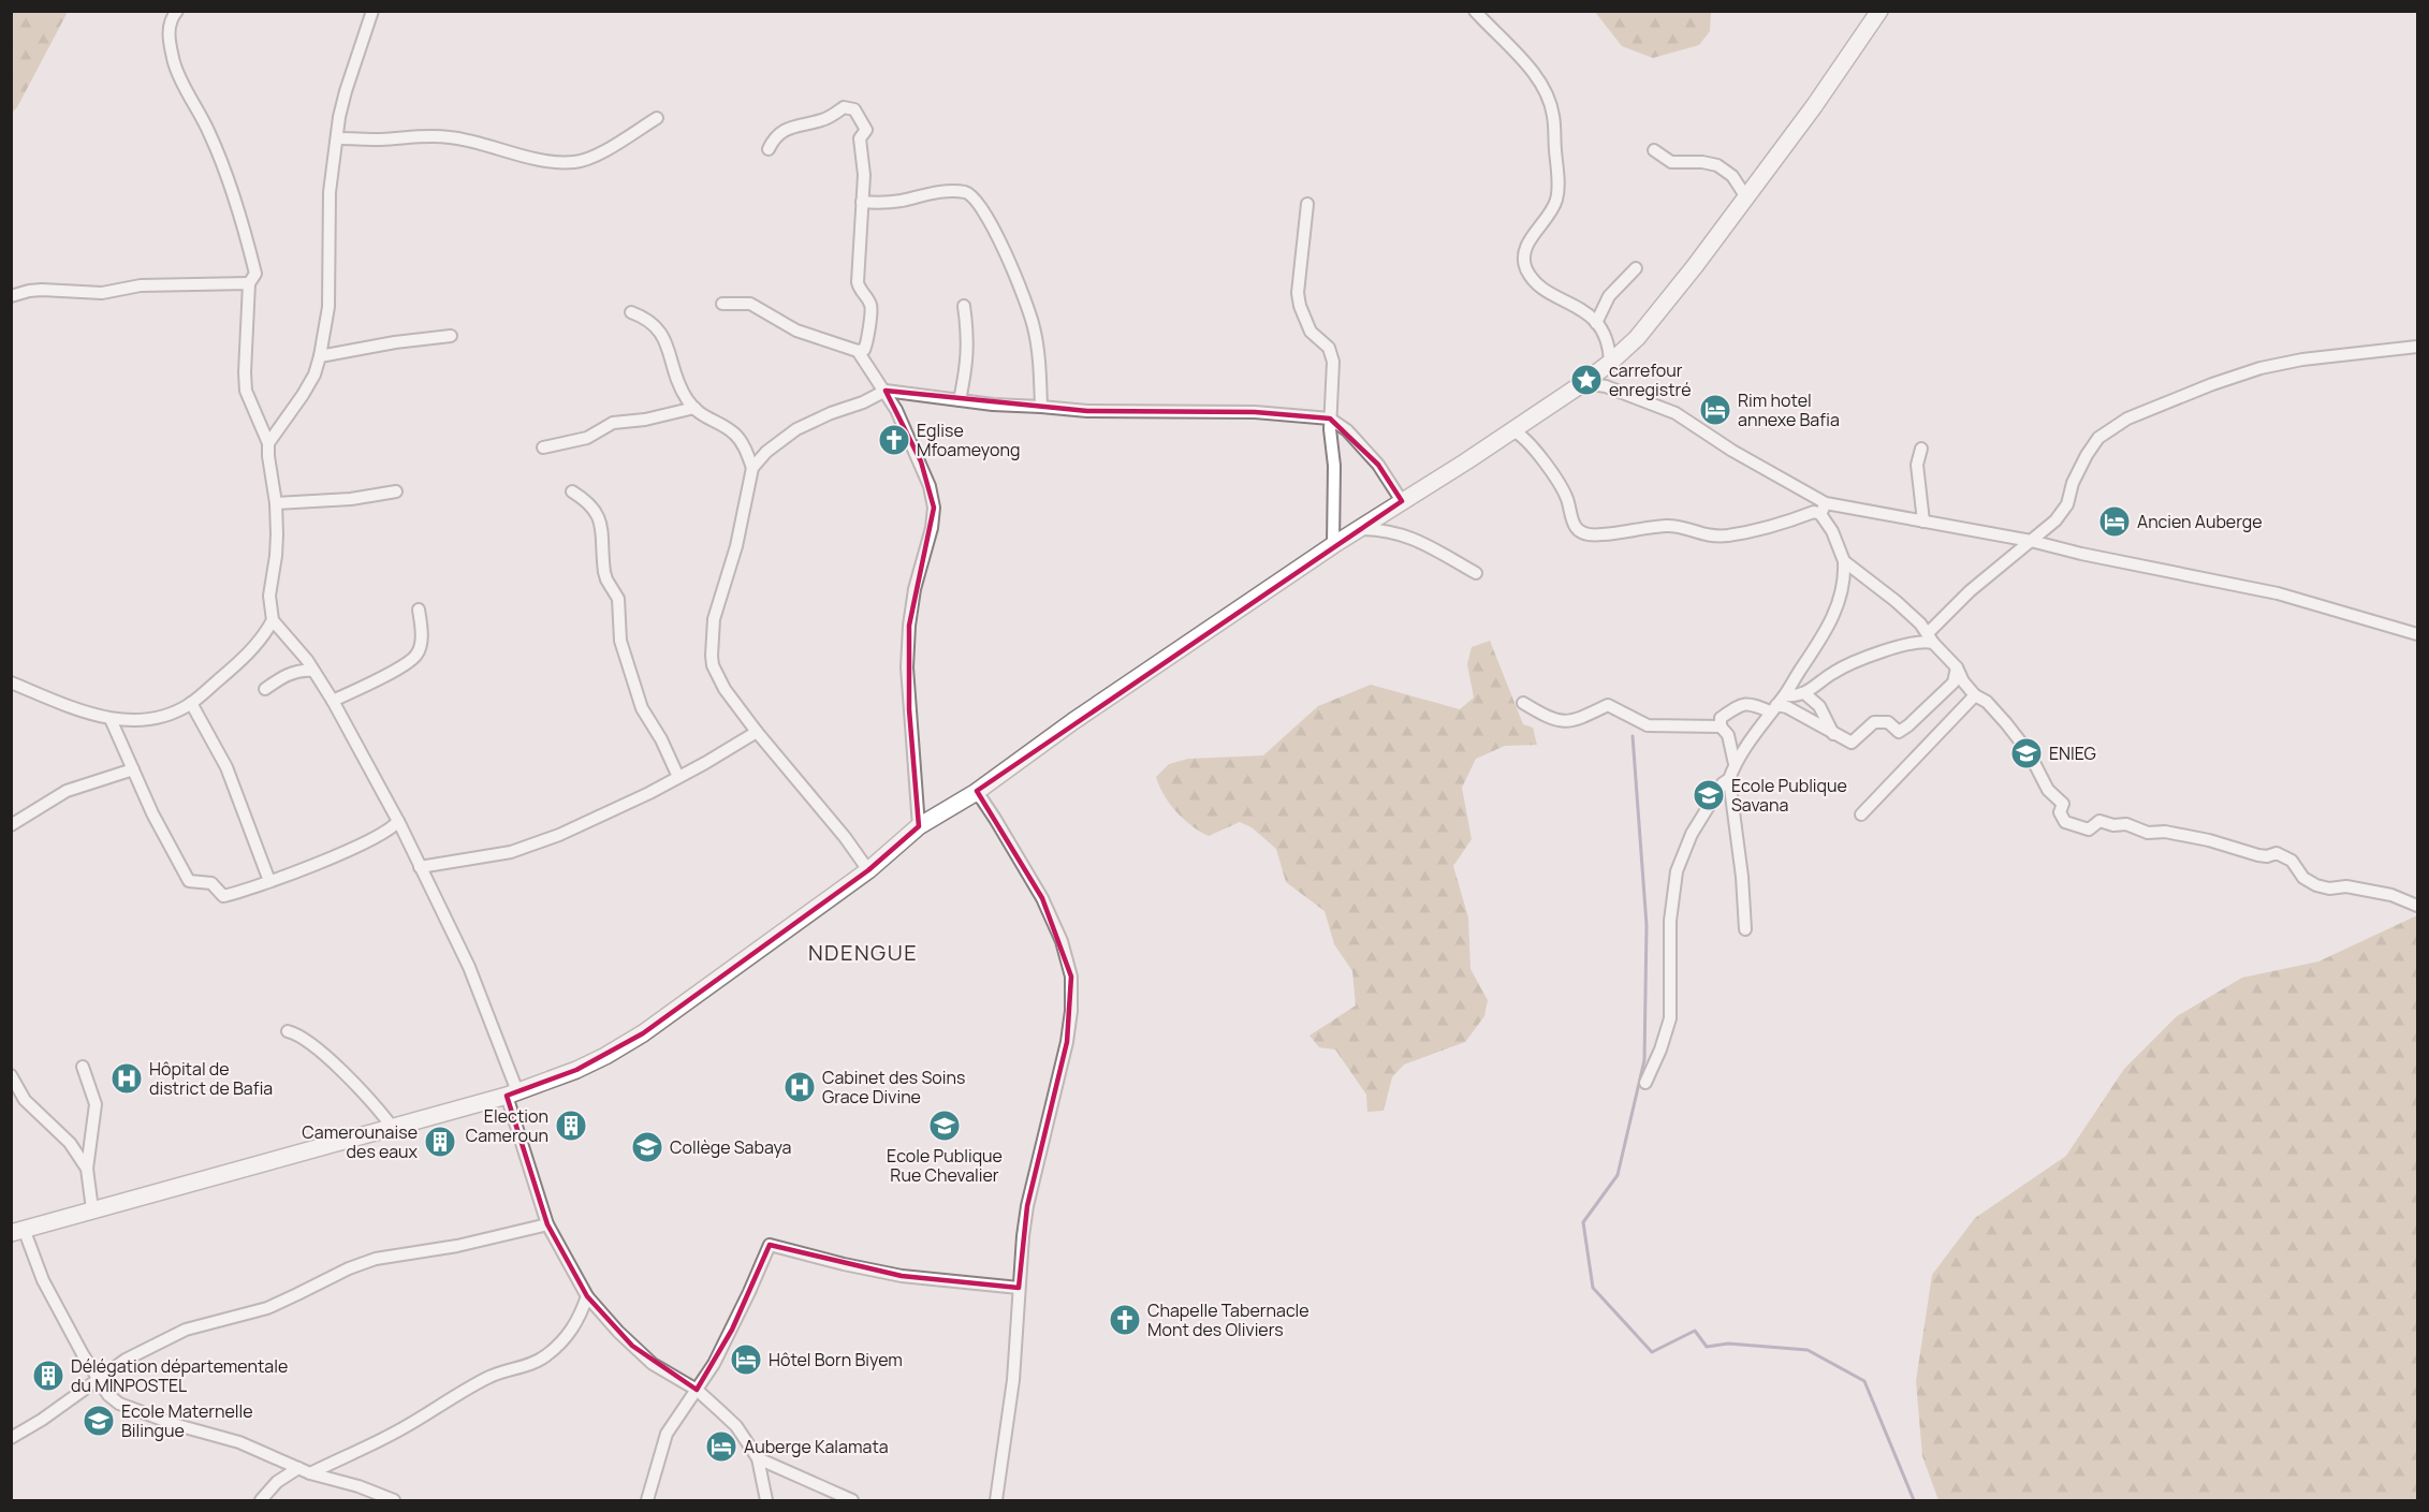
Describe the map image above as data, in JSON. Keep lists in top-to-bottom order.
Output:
{
  "districts": ["NDENGUE"],
  "places": {
    "place": ["carrefour enregistré"],
    "hotel": [
      "Rim hotel annexe Bafia",
      "Ancien Auberge",
      "Hôtel Born Biyem",
      "Auberge Kalamata"
    ],
    "church": ["Eglise Mfoameyong", "Chapelle Tabernacle Mont des Oliviers"],
    "school or university": [
      "ENIEG",
      "Ecole Publique Savana",
      "Ecole Publique Rue Chevalier",
      "Collège Sabaya",
      "Ecole Maternelle Bilingue"
    ],
    "hospital": ["Hôpital de district de Bafia", "Cabinet des Soins Grace Divine"],
    "building": ["Election Cameroun", "Camerounaise des eaux", "Délégation départementale du MINPOSTEL"]
  }
}
